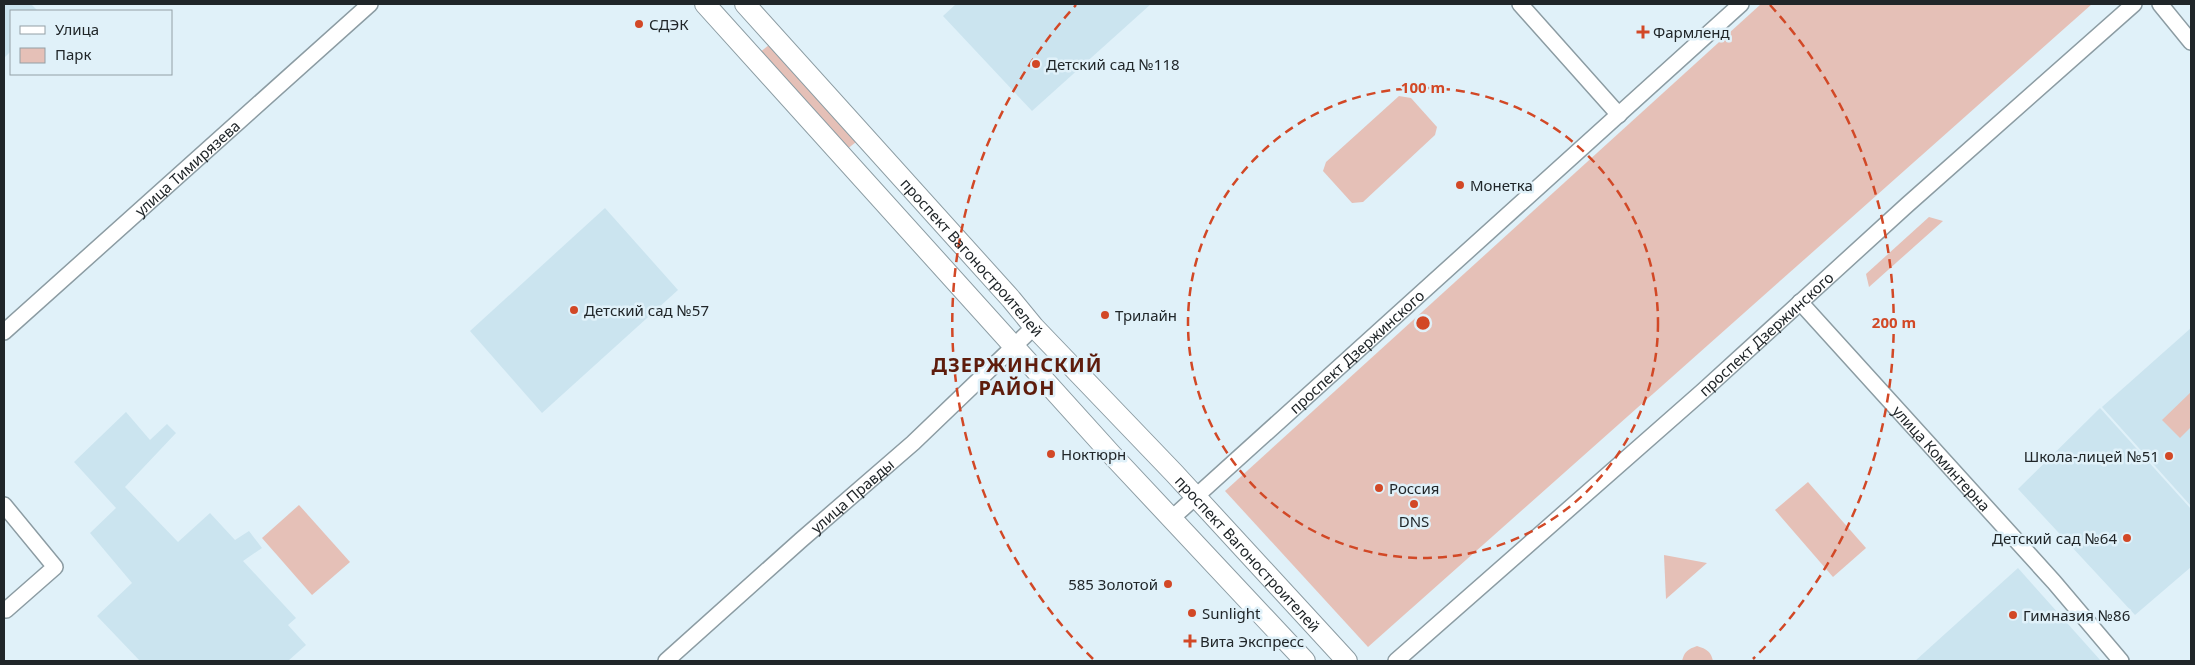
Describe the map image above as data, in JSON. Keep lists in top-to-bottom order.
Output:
{
  "streets": {
    "main road": ["проспект Вагоностроителей"],
    "street": [
      "улица Тимирязева",
      "проспект Дзержинского",
      "улица Коминтерна",
      "улица Правды"
    ]
  },
  "crossings": [
    ["проспект Вагоностроителей", "проспект Дзержинского"],
    ["проспект Вагоностроителей", "улица Правды"],
    ["проспект Дзержинского", "улица Коминтерна"]
  ],
  "districts": ["ДЗЕРЖИНСКИЙ РАЙОН"],
  "places": {
    "other": [
      "СДЭК",
      "Детский сад №118",
      "Монетка",
      "Детский сад №57",
      "Трилайн",
      "Ноктюрн",
      "Школа-лицей №51",
      "Россия",
      "DNS",
      "Детский сад №64",
      "585 Золотой",
      "Sunlight",
      "Гимназия №86"
    ],
    "health": ["Фармленд", "Вита Экспресс"]
  },
  "legend": ["Улица", "Парк"],
  "rings": ["100 m", "200 m"]
}
